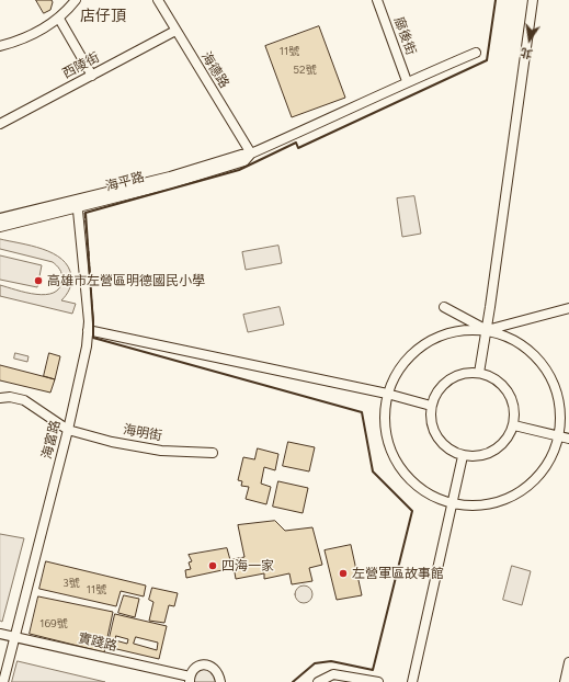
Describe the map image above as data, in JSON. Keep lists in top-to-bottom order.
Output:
{
  "streets": {
    "street": [
      "廍後街",
      "西陵街",
      "海德路",
      "海平路",
      "海明街",
      "海富路",
      "實踐路"
    ]
  },
  "crossings": [
    ["廍後街", "海平路"],
    ["西陵街", "海德路"],
    ["海德路", "海平路"],
    ["海平路", "海富路"],
    ["海明街", "海富路"],
    ["海富路", "實踐路"]
  ],
  "districts": ["店仔頂"],
  "places": ["高雄市左營區明德國民小學", "四海一家", "左營軍區故事館"],
  "house_numbers": [
    "11號",
    "52號",
    "3號",
    "11號",
    "169號"
  ],
  "north": "bottom"
}
